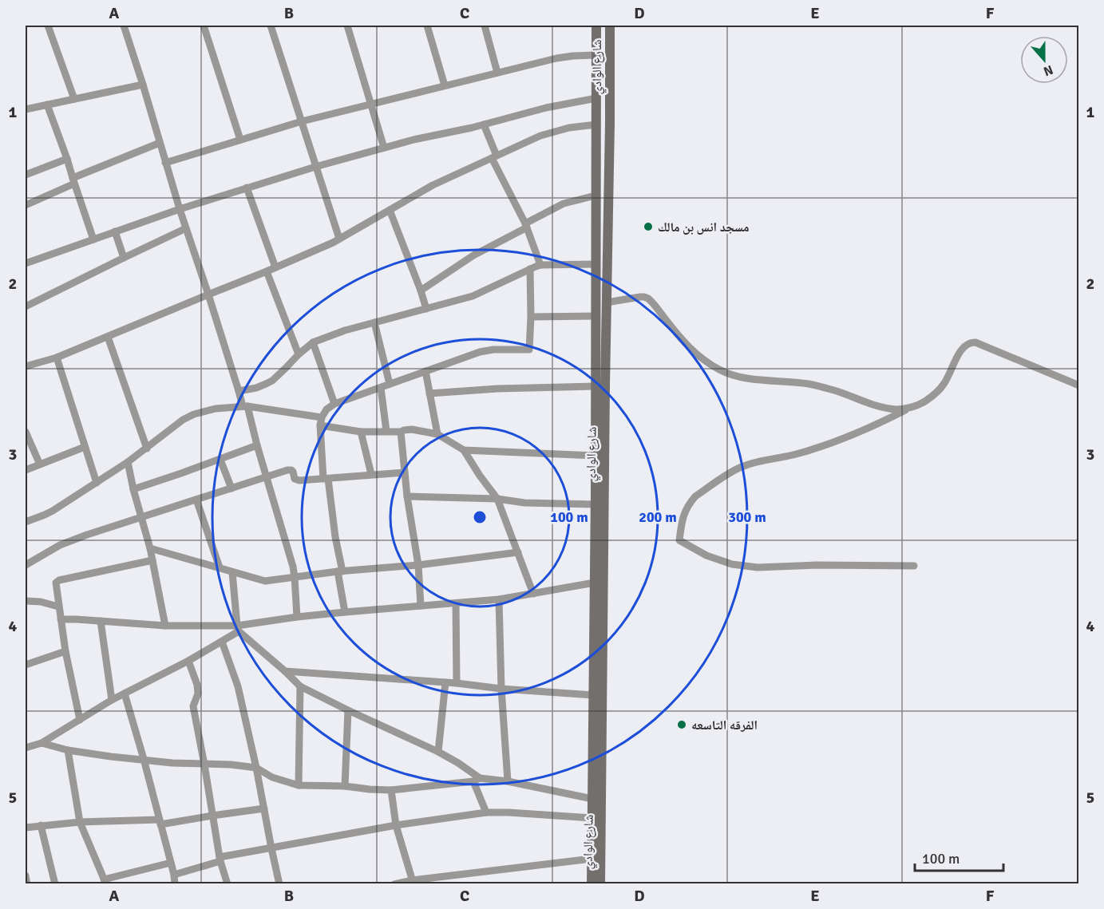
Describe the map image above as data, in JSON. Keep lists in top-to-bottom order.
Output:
{
  "streets": {
    "main road": ["شارع الوادي"]
  },
  "places": ["مسجد انس بن مالك", "الفرقه التاسعه"],
  "scale_bar": "100 m",
  "north": "bottom",
  "grid": {
    "columns": [
      "A",
      "B",
      "C",
      "D",
      "E",
      "F"
    ],
    "rows": [
      "1",
      "2",
      "3",
      "4",
      "5"
    ]
  },
  "rings": ["100 m", "200 m", "300 m"]
}
